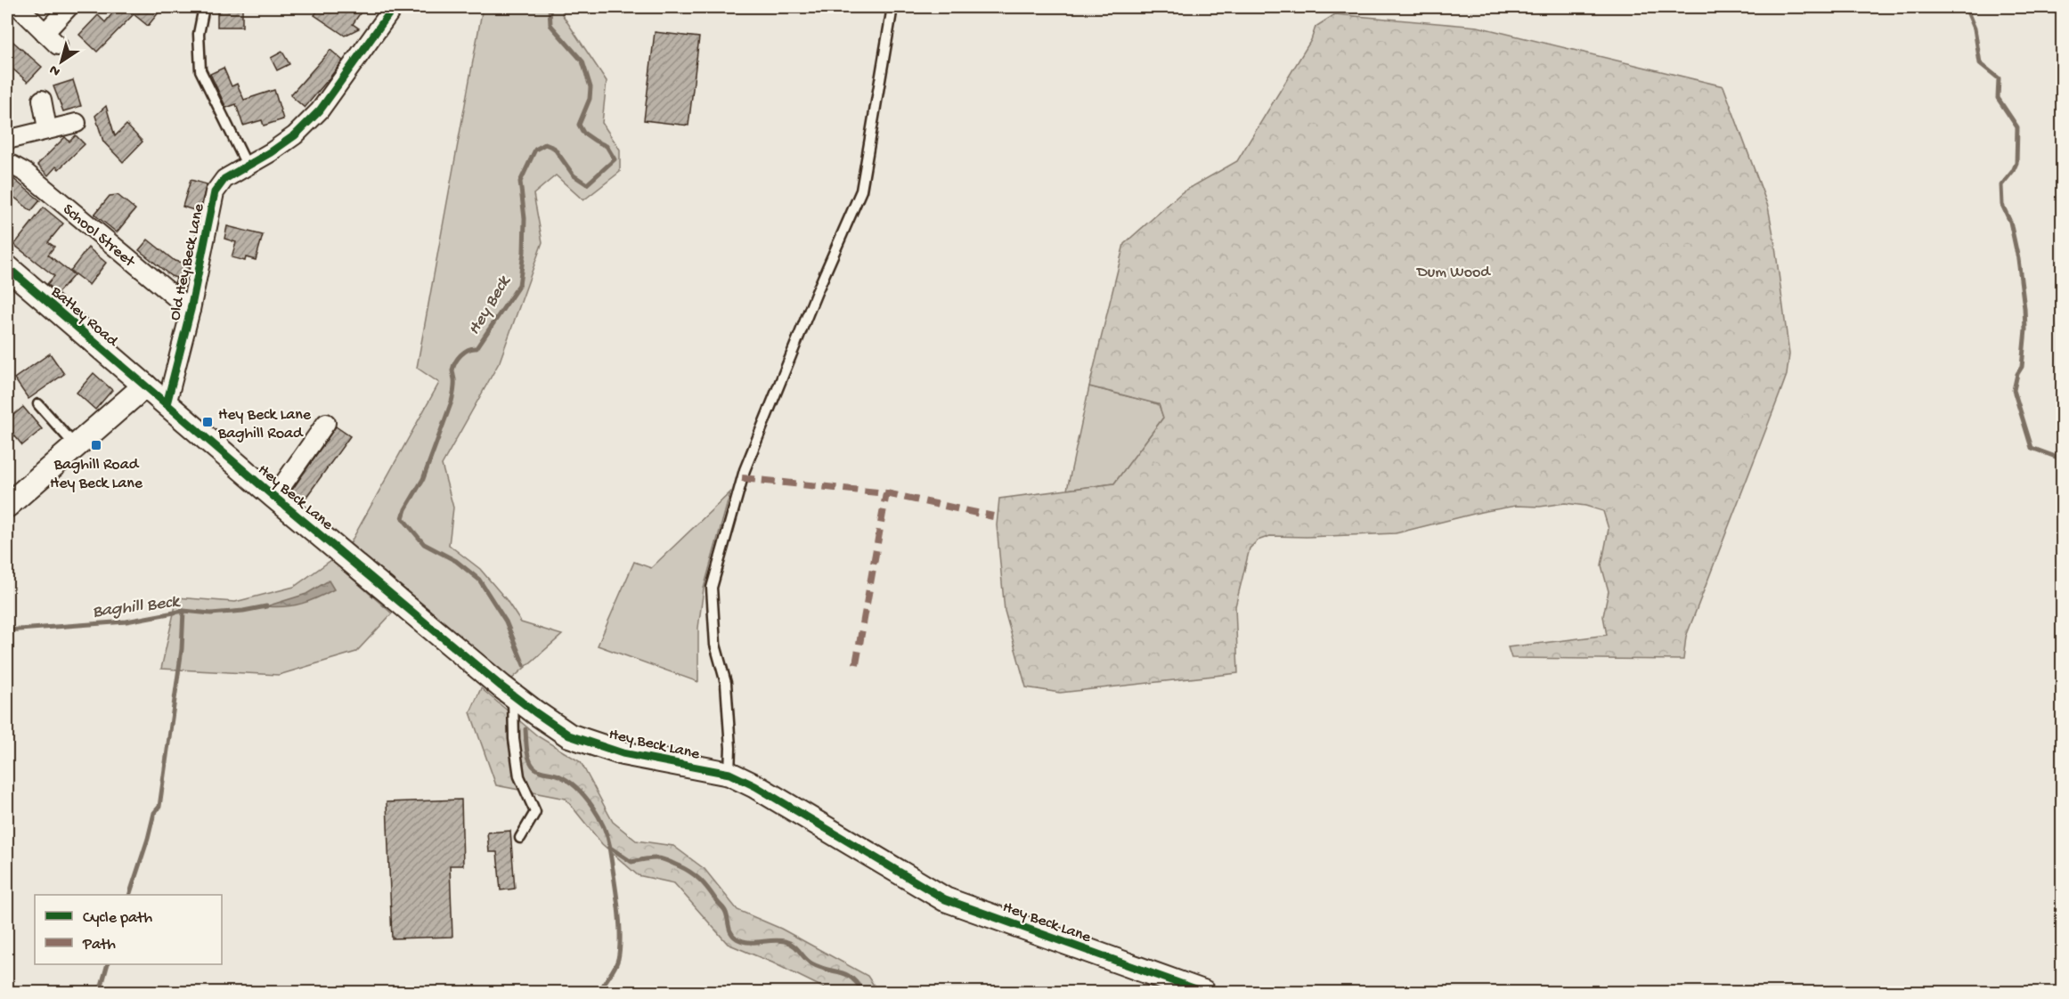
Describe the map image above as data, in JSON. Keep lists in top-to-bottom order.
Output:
{
  "streets": {
    "street": [
      "School Street",
      "Old Hey Beck Lane",
      "Batley Road",
      "Hey Beck Lane"
    ]
  },
  "crossings": [
    ["School Street", "Old Hey Beck Lane"],
    ["Old Hey Beck Lane", "Hey Beck Lane"],
    ["Batley Road", "Hey Beck Lane"]
  ],
  "water": ["Hey Beck", "Baghill Beck"],
  "parks": ["Dum Wood"],
  "places": {
    "transit": ["Hey Beck Lane Baghill Road", "Baghill Road Hey Beck Lane"]
  },
  "legend": ["Cycle path", "Path"],
  "north": "bottom left"
}
